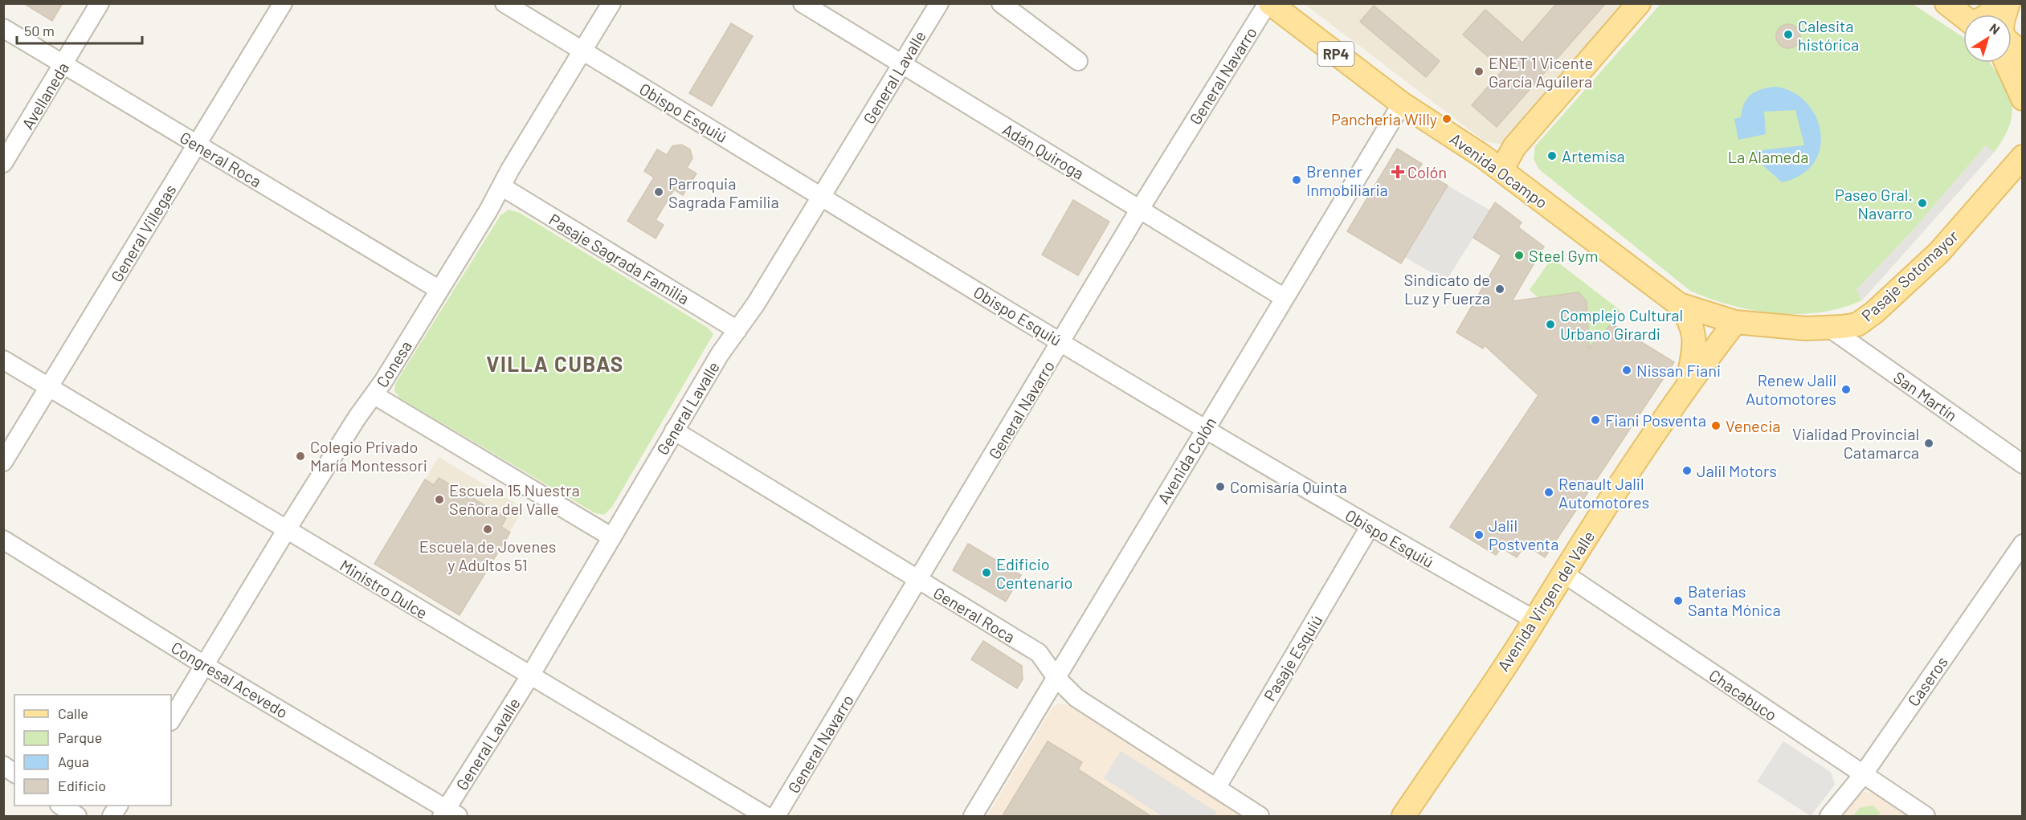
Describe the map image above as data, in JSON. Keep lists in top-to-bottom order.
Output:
{
  "streets": {
    "main road": [
      "RP4",
      "Avenida Ocampo",
      "Pasaje Sotomayor",
      "Avenida Virgen del Valle"
    ],
    "street": [
      "General Navarro",
      "General Lavalle",
      "Avellaneda",
      "Obispo Esquiú",
      "Adán Quiroga",
      "General Roca",
      "General Villegas",
      "Pasaje Sagrada Familia",
      "Conesa",
      "San Martín",
      "Avenida Colón",
      "Ministro Dulce",
      "Pasaje Esquiú",
      "Congresal Acevedo",
      "Caseros",
      "Chacabuco"
    ]
  },
  "crossings": [
    ["General Navarro", "Obispo Esquiú"],
    ["General Navarro", "Adán Quiroga"],
    ["General Navarro", "General Roca"],
    ["General Navarro", "Avenida Ocampo"],
    ["General Lavalle", "Obispo Esquiú"],
    ["General Lavalle", "Adán Quiroga"],
    ["General Lavalle", "General Roca"],
    ["General Lavalle", "Pasaje Sagrada Familia"],
    ["General Lavalle", "Ministro Dulce"],
    ["General Lavalle", "Congresal Acevedo"],
    ["Avellaneda", "General Roca"],
    ["Obispo Esquiú", "Conesa"],
    ["Obispo Esquiú", "Avenida Colón"],
    ["Obispo Esquiú", "Avenida Virgen del Valle"],
    ["Obispo Esquiú", "Pasaje Esquiú"],
    ["Adán Quiroga", "Avenida Colón"],
    ["General Roca", "General Villegas"],
    ["General Roca", "Conesa"],
    ["General Roca", "Avenida Colón"],
    ["General Roca", "Pasaje Esquiú"],
    ["Avenida Ocampo", "Pasaje Sotomayor"],
    ["Avenida Ocampo", "Avenida Colón"],
    ["Avenida Ocampo", "Avenida Virgen del Valle"],
    ["General Villegas", "Ministro Dulce"],
    ["Pasaje Sagrada Familia", "Conesa"],
    ["Pasaje Sotomayor", "San Martín"],
    ["Pasaje Sotomayor", "Avenida Virgen del Valle"],
    ["Conesa", "Ministro Dulce"],
    ["Conesa", "Congresal Acevedo"],
    ["Avenida Virgen del Valle", "Chacabuco"],
    ["Caseros", "Chacabuco"]
  ],
  "districts": ["VILLA CUBAS"],
  "parks": ["La Alameda"],
  "places": {
    "other": [
      "Calesita histórica",
      "ENET 1 Vicente García Aguilera",
      "Pancheria Willy",
      "Artemisa",
      "Brenner Inmobiliaria",
      "Parroquia Sagrada Familia",
      "Paseo Gral. Navarro",
      "Steel Gym",
      "Sindicato de Luz y Fuerza",
      "Complejo Cultural Urbano Girardi",
      "Nissan Fiani",
      "Renew Jalil Automotores",
      "Fiani Posventa",
      "Venecia",
      "Vialidad Provincial Catamarca",
      "Colegio Privado María Montessori",
      "Jalil Motors",
      "Comisaría Quinta",
      "Renault Jalil Automotores",
      "Escuela 15 Nuestra Señora del Valle",
      "Escuela de Jovenes y Adultos 51",
      "Jalil Postventa",
      "Edificio Centenario",
      "Baterias Santa Mónica"
    ],
    "health": ["Colón"]
  },
  "legend": [
    "Calle",
    "Parque",
    "Agua",
    "Edificio"
  ],
  "scale_bar": "50 m",
  "north": "top right"
}
